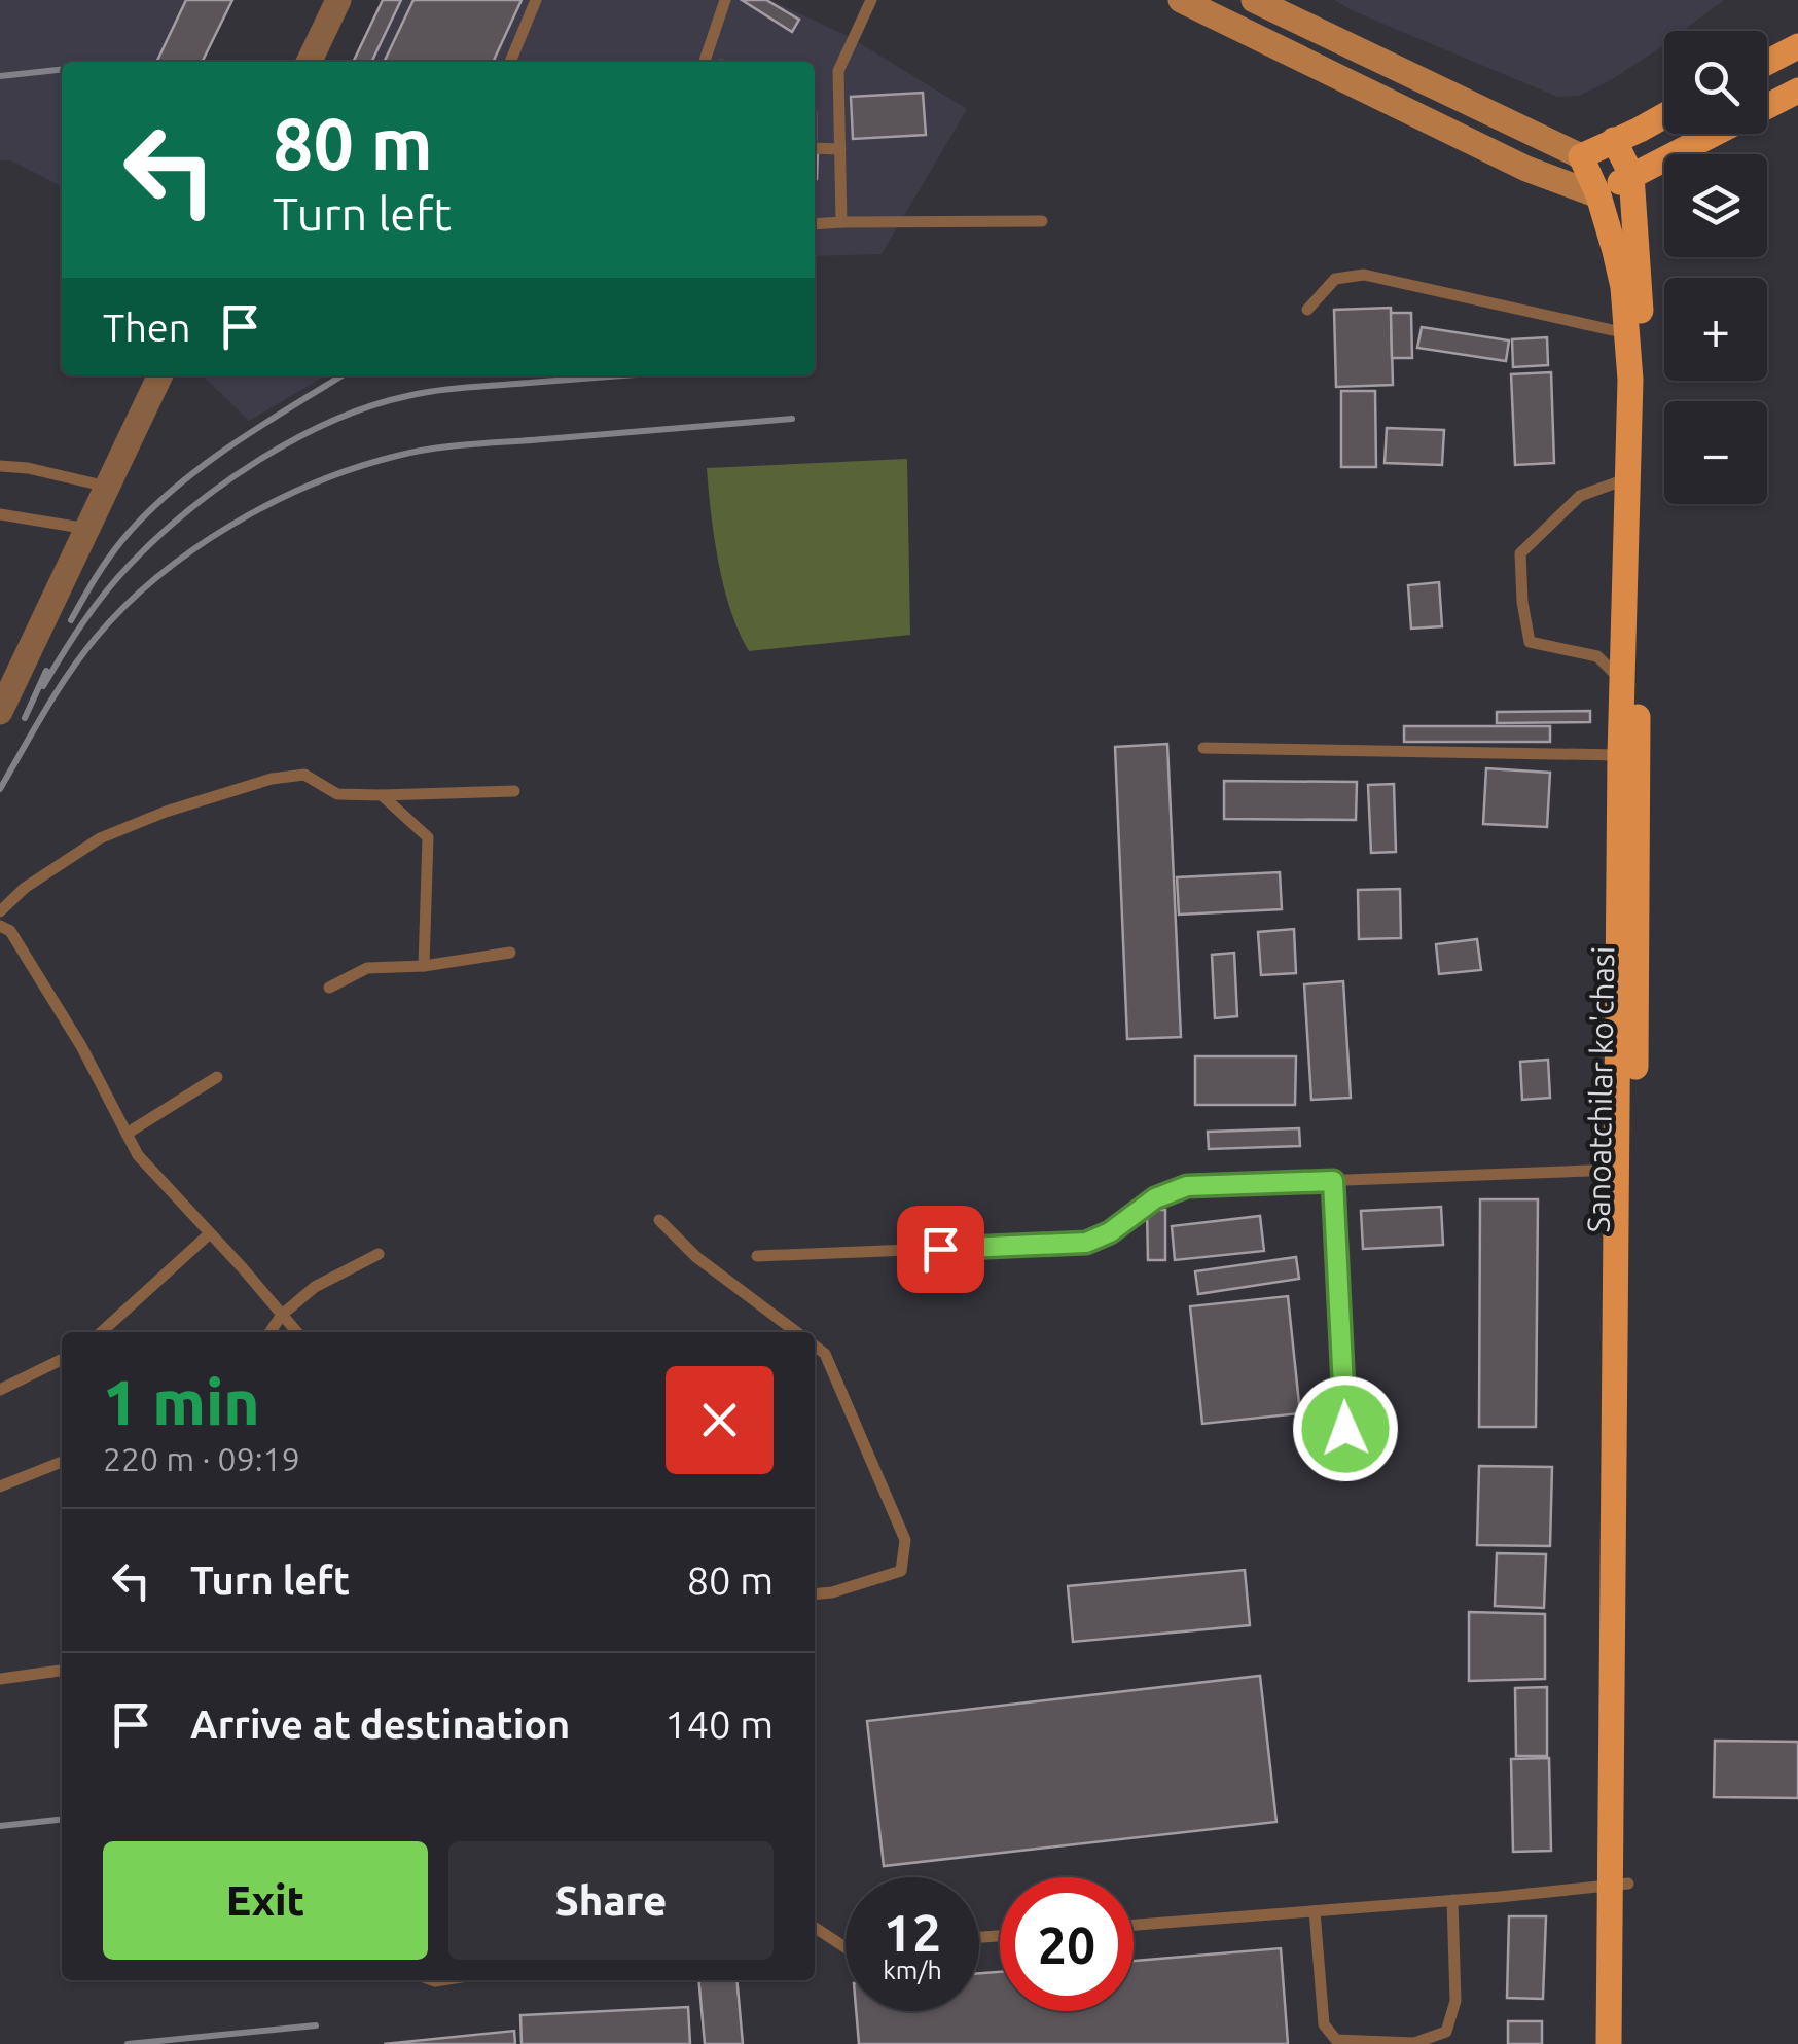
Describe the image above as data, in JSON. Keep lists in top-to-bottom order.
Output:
{
  "streets": {
    "main road": ["Sanoatchilar ko'chasi"]
  },
  "page": {
    "map_buttons": ["+", "−"],
    "turn": ["80 m", "Turn left"],
    "then": "Then",
    "heading": ["1 min", "220 m · 09:19"],
    "list": [
      {
        "name": "Turn left",
        "value": "80 m"
      },
      {
        "name": "Arrive at destination",
        "value": "140 m"
      }
    ],
    "buttons": ["Exit", "Share"],
    "speed": "12 km/h",
    "limit": "20"
  }
}
